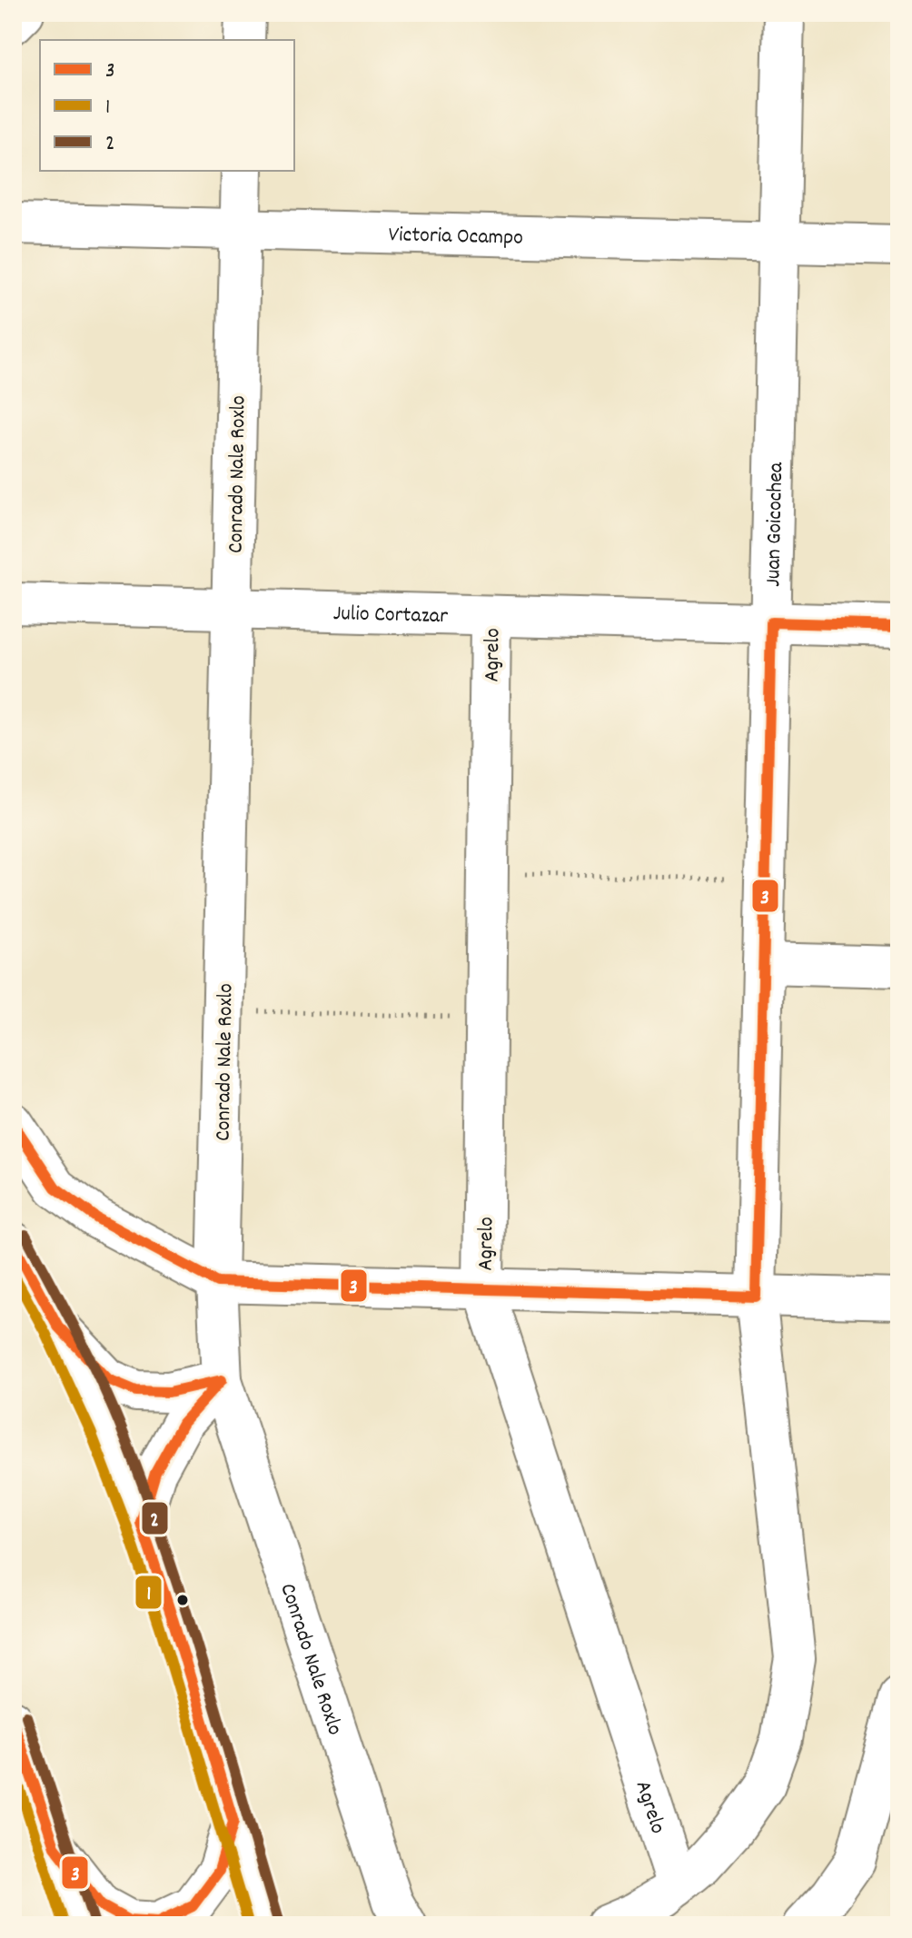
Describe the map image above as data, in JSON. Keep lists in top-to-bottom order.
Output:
{
  "streets": {
    "street": [
      "Victoria Ocampo",
      "Conrado Nale Roxlo",
      "Juan Goicochea",
      "Julio Cortazar",
      "Agrelo"
    ]
  },
  "crossings": [
    ["Victoria Ocampo", "Conrado Nale Roxlo"],
    ["Victoria Ocampo", "Juan Goicochea"],
    ["Conrado Nale Roxlo", "Julio Cortazar"],
    ["Juan Goicochea", "Julio Cortazar"],
    ["Juan Goicochea", "Agrelo"],
    ["Julio Cortazar", "Agrelo"]
  ],
  "lines": ["transit line 3", "transit line 2", "transit line 1"],
  "legend": ["3", "1", "2"]
}
